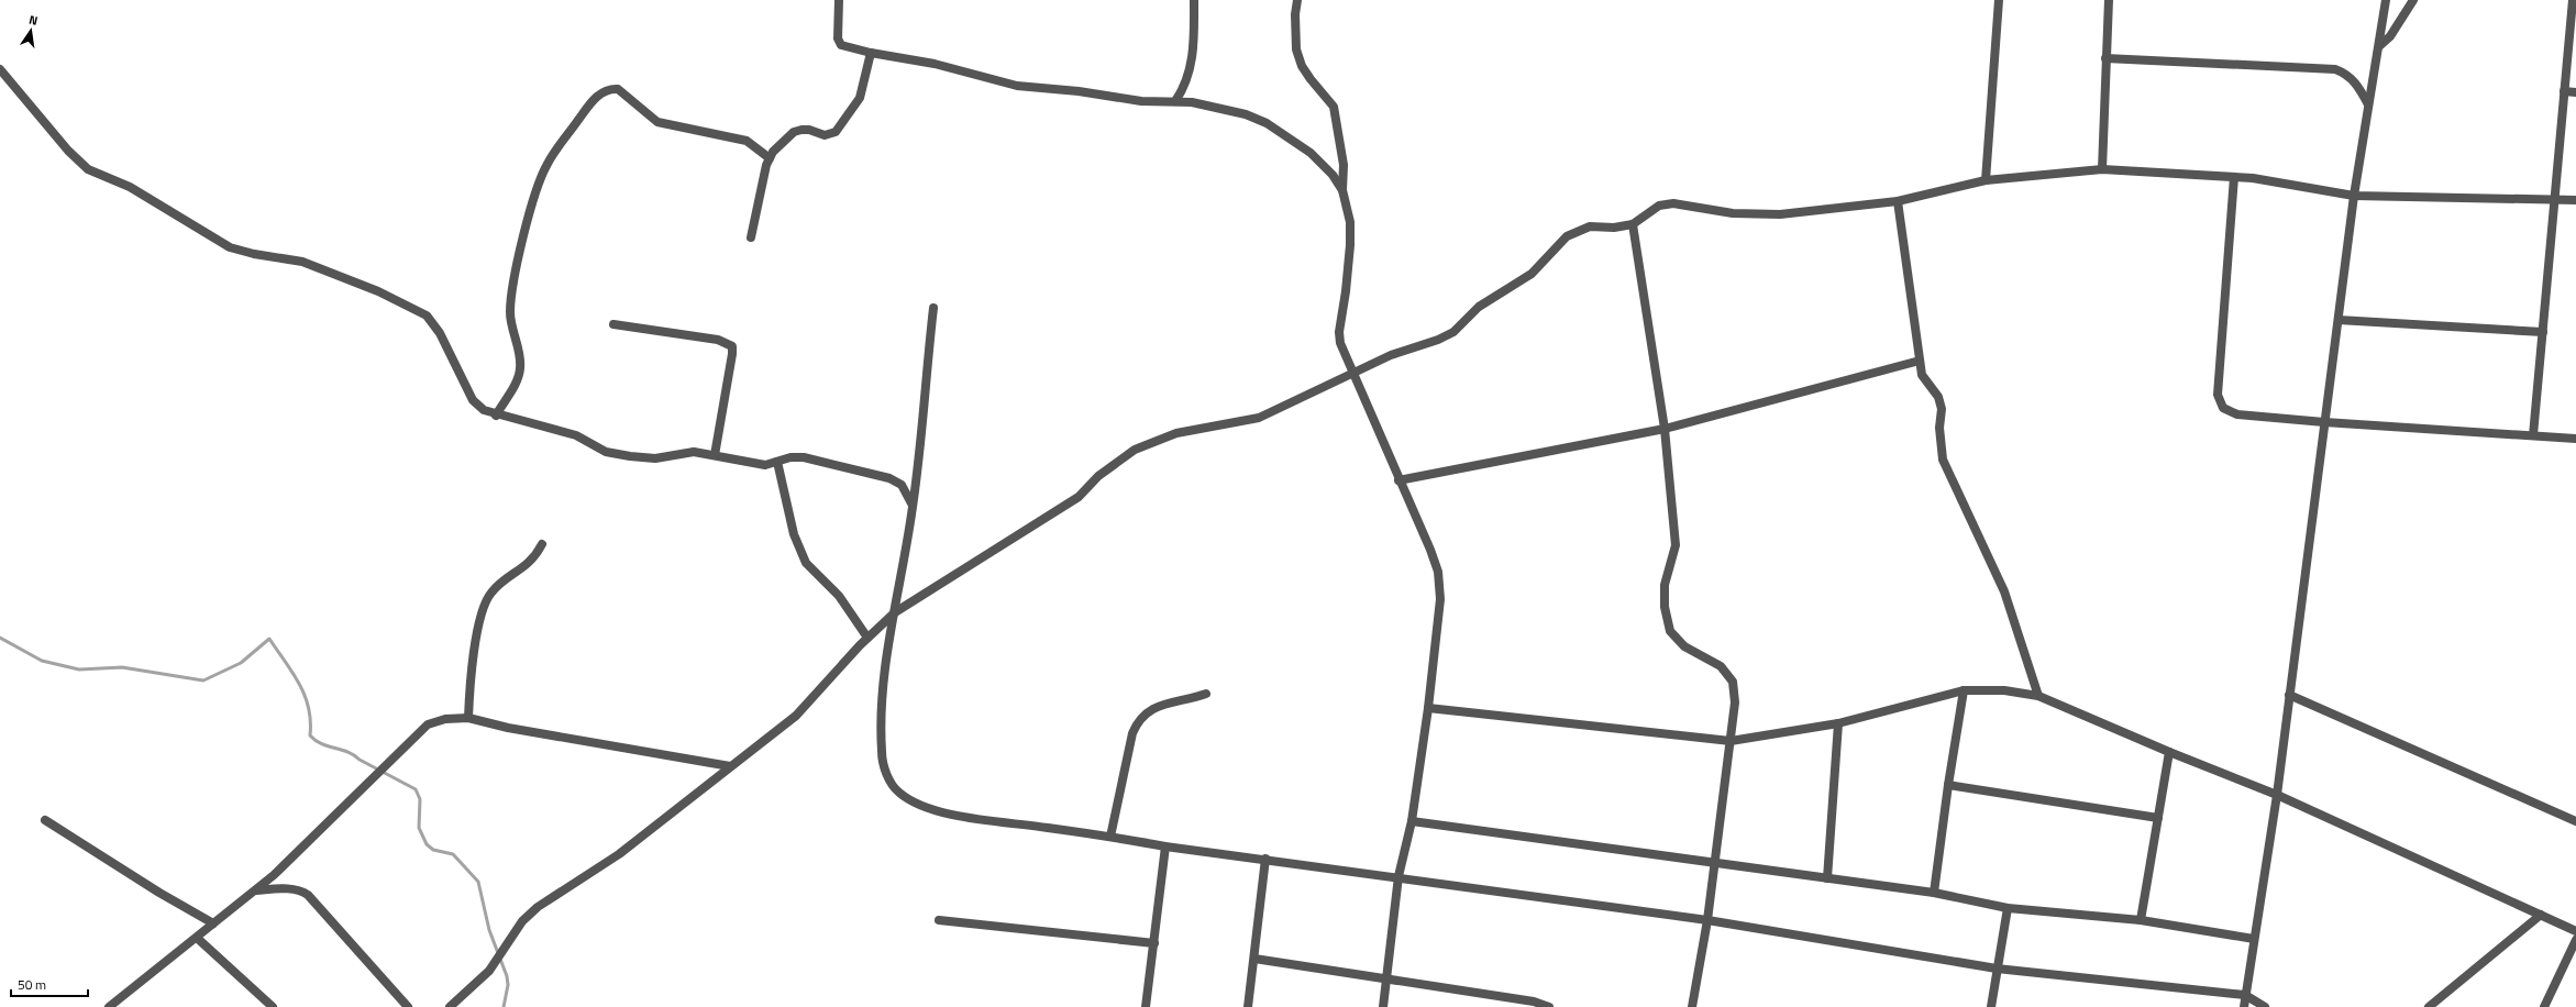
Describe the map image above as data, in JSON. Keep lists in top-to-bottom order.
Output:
{
  "scale_bar": "50 m",
  "north": "top"
}
